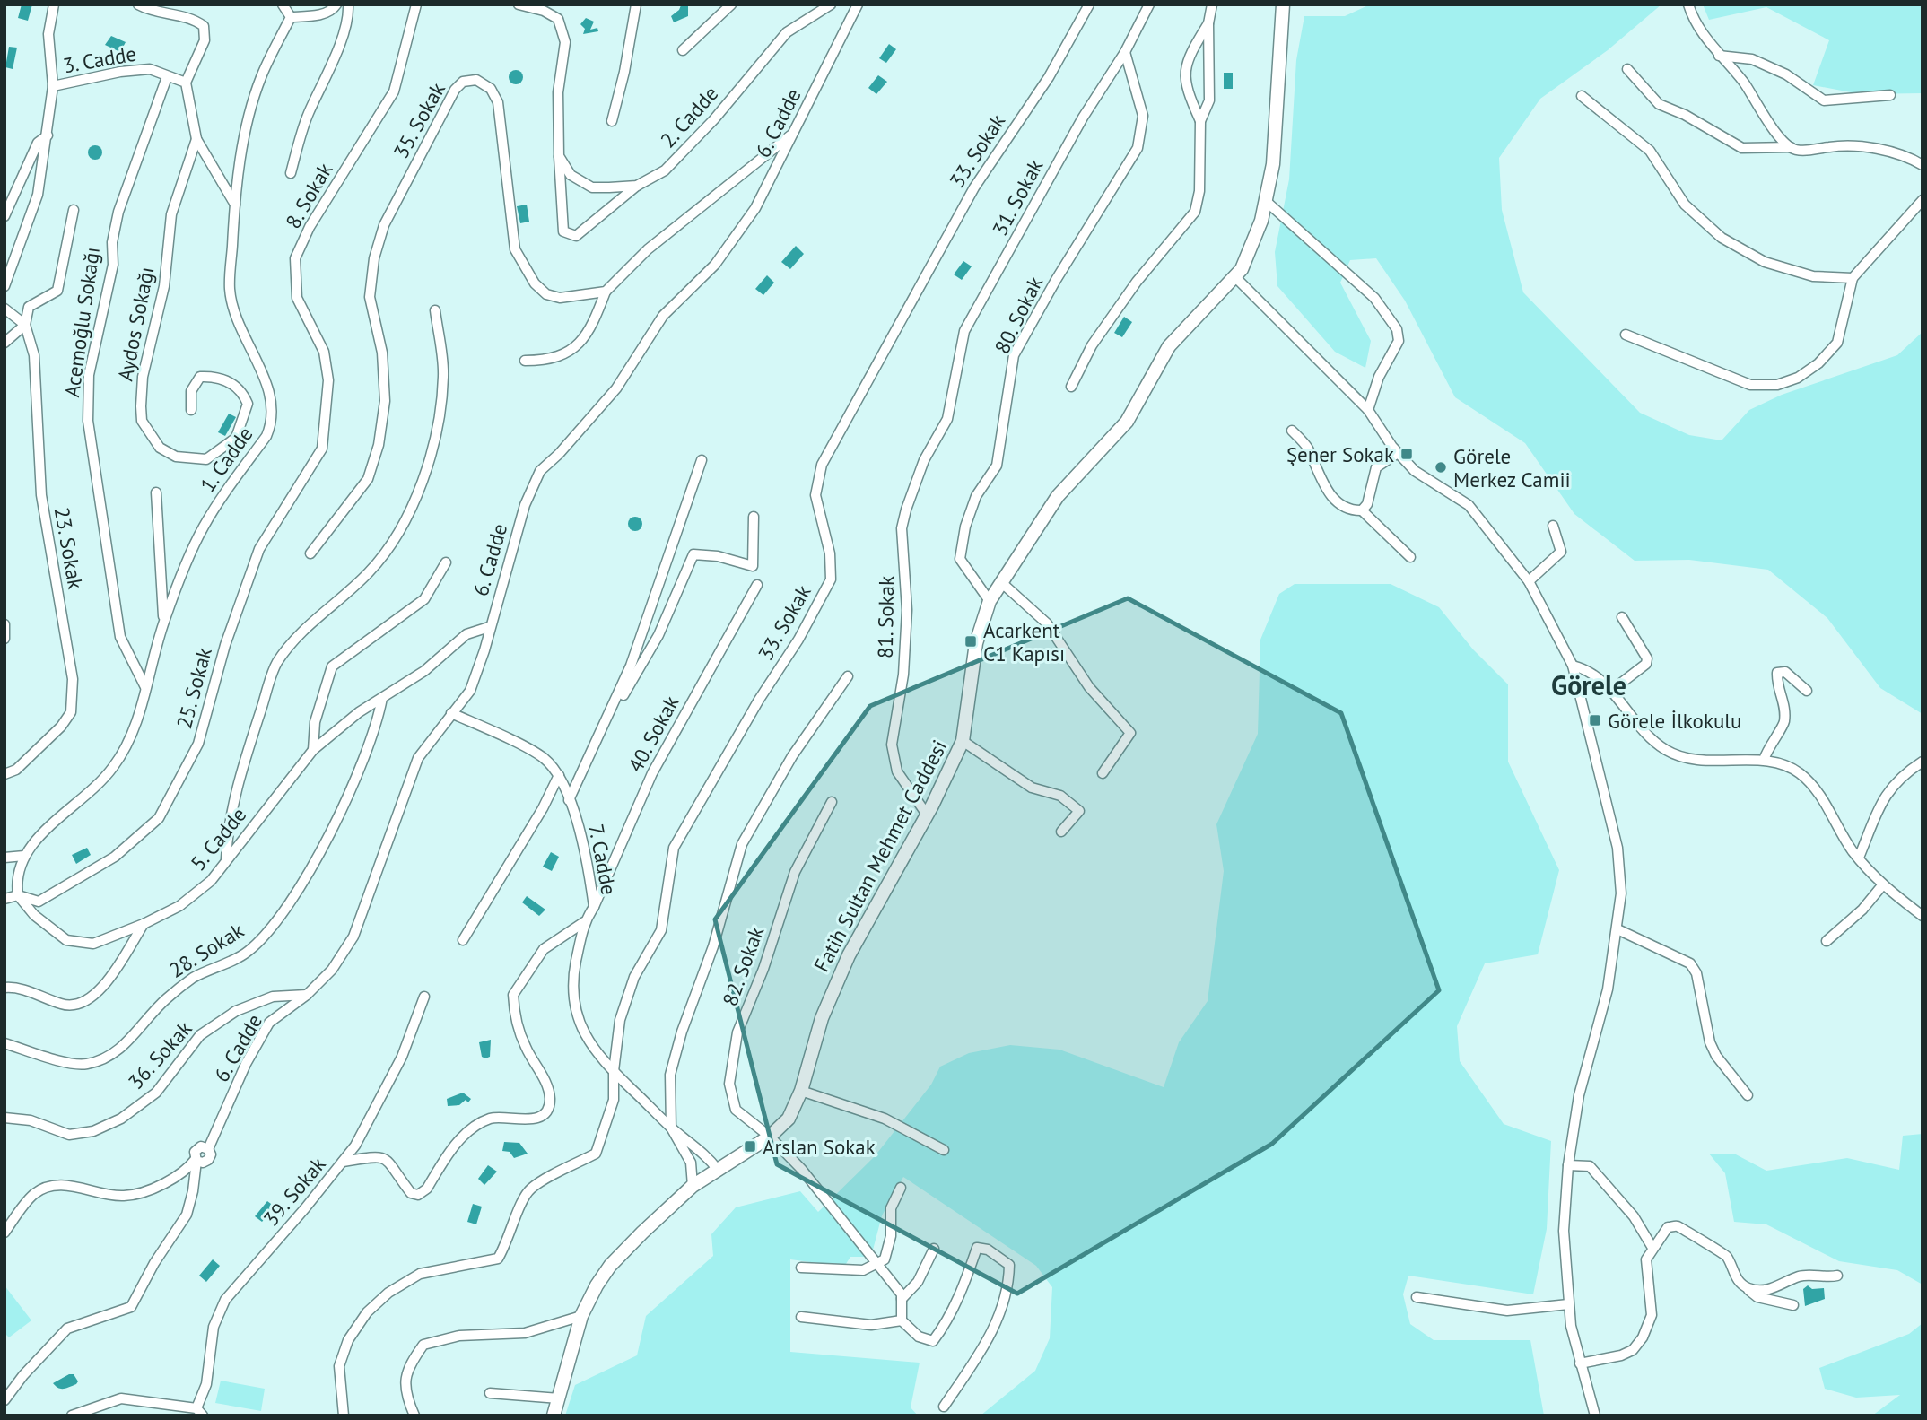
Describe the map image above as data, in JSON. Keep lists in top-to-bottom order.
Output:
{
  "streets": {
    "main road": ["Fatih Sultan Mehmet Caddesi"],
    "street": [
      "3. Cadde",
      "2. Cadde",
      "35. Sokak",
      "6. Cadde",
      "33. Sokak",
      "8. Sokak",
      "31. Sokak",
      "80. Sokak",
      "Acemoğlu Sokağı",
      "Aydos Sokağı",
      "1. Cadde",
      "23. Sokak",
      "81. Sokak",
      "25. Sokak",
      "40. Sokak",
      "5. Cadde",
      "7. Cadde",
      "28. Sokak",
      "82. Sokak",
      "36. Sokak",
      "39. Sokak"
    ]
  },
  "crossings": [
    ["3. Cadde", "Acemoğlu Sokağı"],
    ["6. Cadde", "5. Cadde"],
    ["6. Cadde", "7. Cadde"],
    ["6. Cadde", "36. Sokak"],
    ["33. Sokak", "7. Cadde"],
    ["8. Sokak", "25. Sokak"],
    ["31. Sokak", "80. Sokak"],
    ["31. Sokak", "81. Sokak"],
    ["80. Sokak", "Fatih Sultan Mehmet Caddesi"],
    ["Acemoğlu Sokağı", "1. Cadde"],
    ["1. Cadde", "25. Sokak"],
    ["1. Cadde", "5. Cadde"],
    ["81. Sokak", "Fatih Sultan Mehmet Caddesi"],
    ["25. Sokak", "5. Cadde"],
    ["40. Sokak", "7. Cadde"],
    ["5. Cadde", "28. Sokak"],
    ["Fatih Sultan Mehmet Caddesi", "7. Cadde"],
    ["Fatih Sultan Mehmet Caddesi", "82. Sokak"],
    ["7. Cadde", "39. Sokak"]
  ],
  "districts": ["Görele"],
  "places": {
    "transit": [
      "Şener Sokak",
      "Acarkent C1 Kapısı",
      "Görele İlkokulu",
      "Arslan Sokak"
    ],
    "other": ["Görele Merkez Camii"]
  }
}
